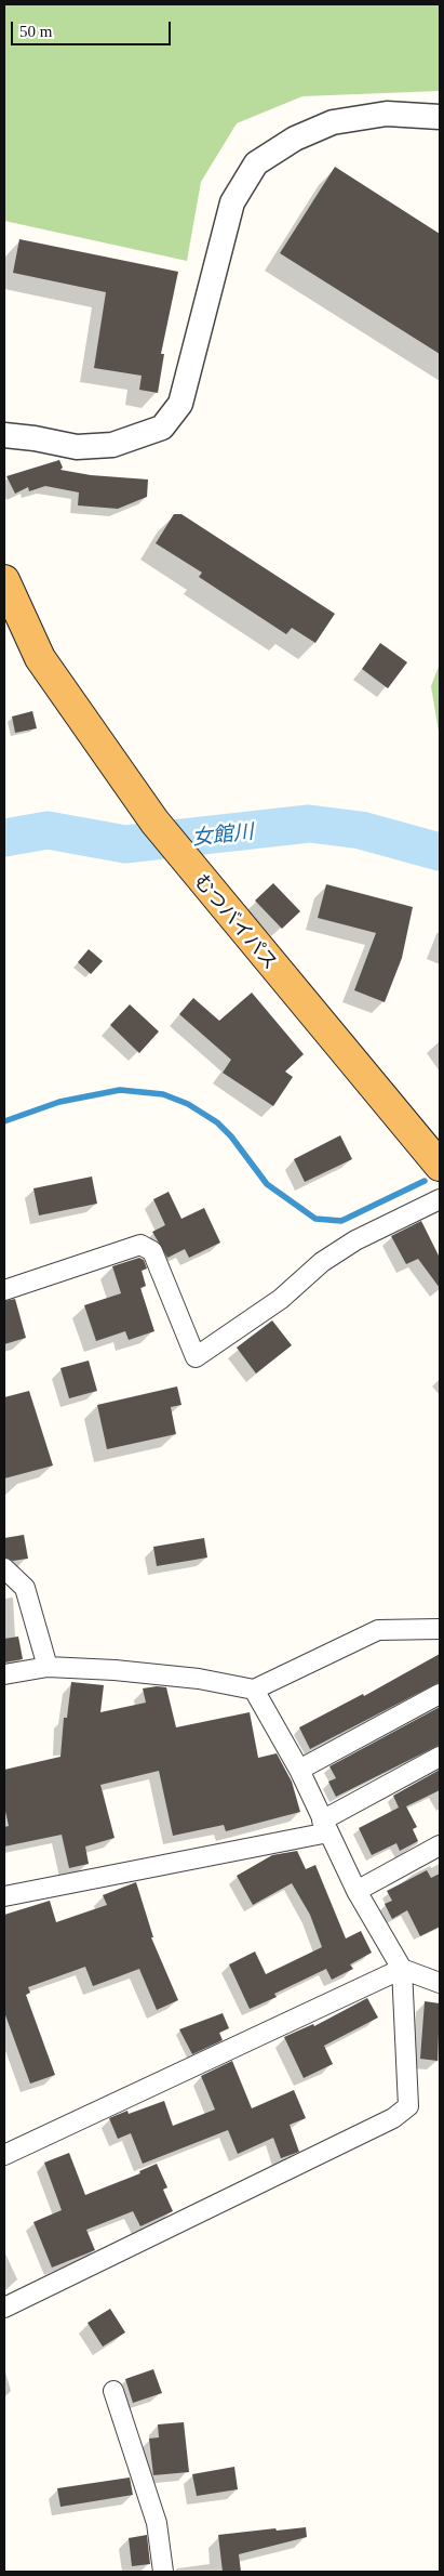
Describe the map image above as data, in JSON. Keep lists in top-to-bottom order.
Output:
{
  "streets": {
    "highway": ["むつバイパス"]
  },
  "water": ["女館川"],
  "scale_bar": "50 m"
}
